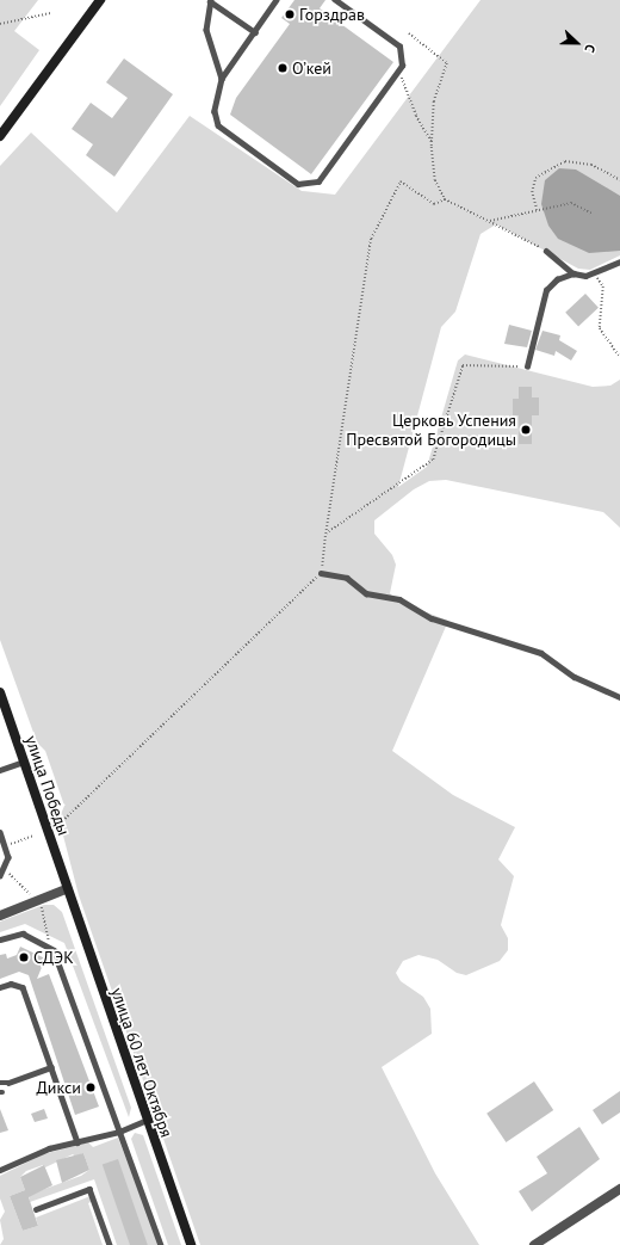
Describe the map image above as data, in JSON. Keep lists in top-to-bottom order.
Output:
{
  "streets": {
    "street": ["улица Победы", "улица 60 лет Октября"]
  },
  "crossings": [
    ["улица Победы", "улица 60 лет Октября"]
  ],
  "places": [
    "Горздрав",
    "О’кей",
    "Церковь Успения Пресвятой Богородицы",
    "СДЭК",
    "Дикси"
  ],
  "north": "right"
}
